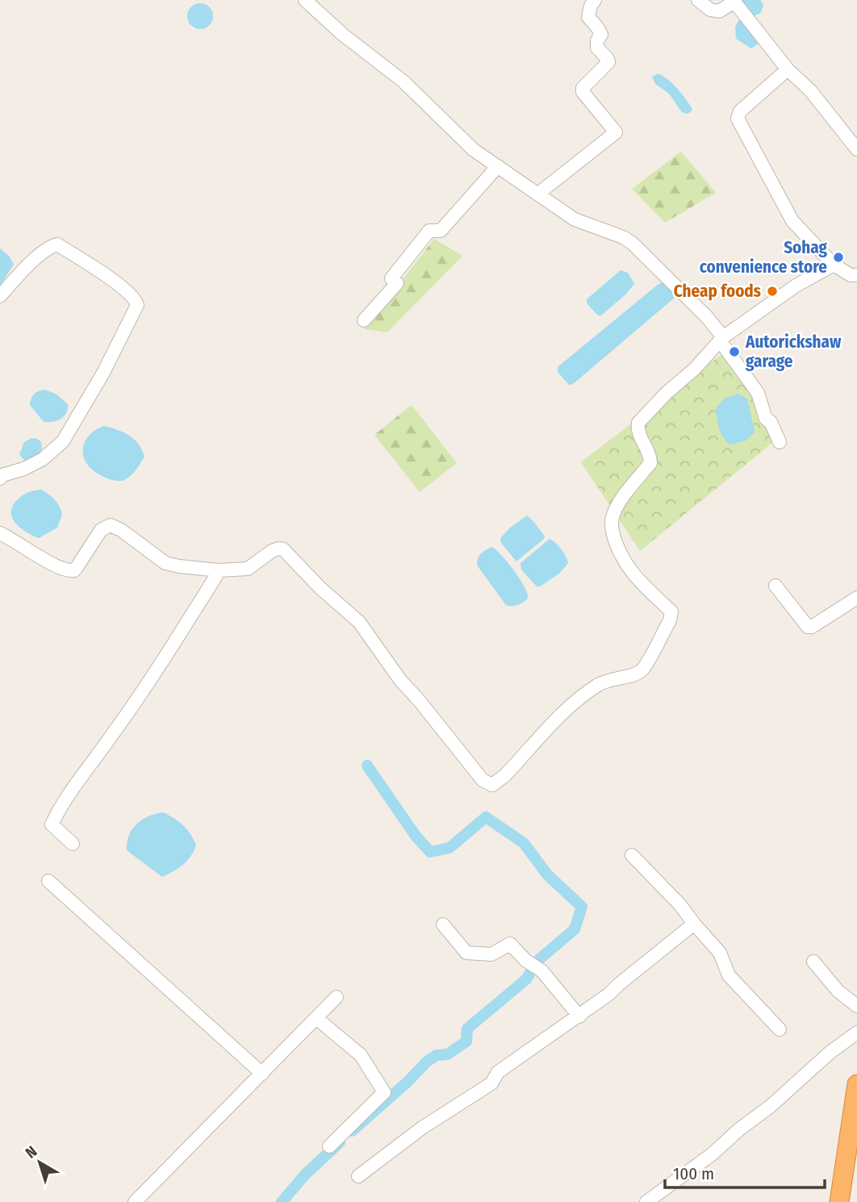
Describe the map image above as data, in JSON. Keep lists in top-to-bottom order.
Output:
{
  "places": ["Sohag convenience store", "Cheap foods", "Autorickshaw garage"],
  "scale_bar": "100 m",
  "north": "top left"
}
